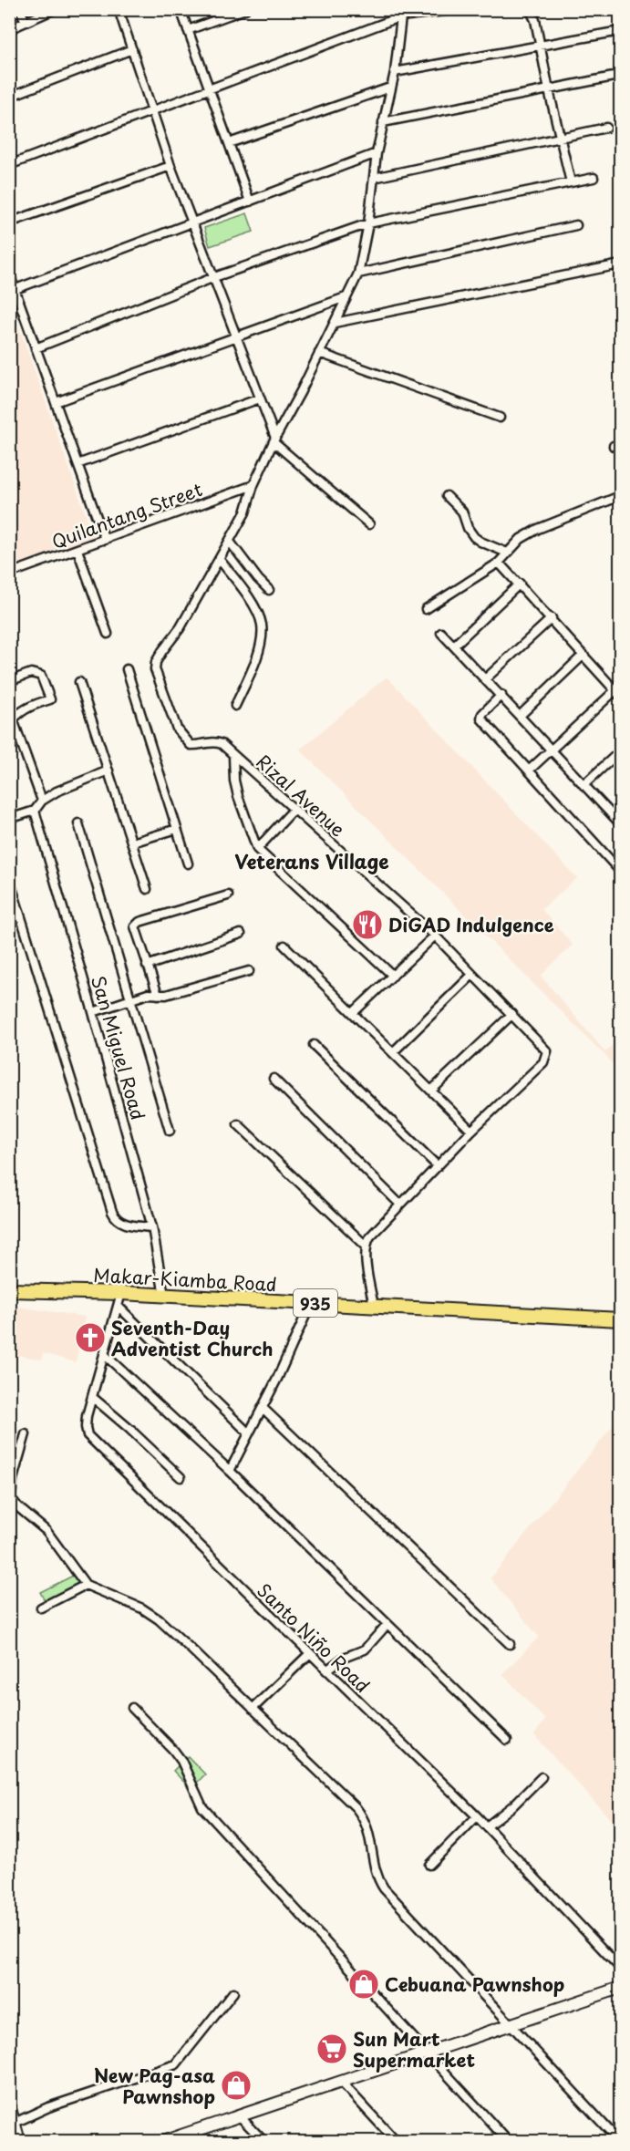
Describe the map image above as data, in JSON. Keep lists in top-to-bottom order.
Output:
{
  "streets": {
    "main road": ["Makar-Kiamba Road", "935"],
    "street": [
      "Quilantang Street",
      "Rizal Avenue",
      "San Miguel Road",
      "Santo Niño Road"
    ]
  },
  "crossings": [
    ["San Miguel Road", "Makar-Kiamba Road"],
    ["Makar-Kiamba Road", "Santo Niño Road"]
  ],
  "districts": ["Veterans Village"],
  "places": {
    "restaurant": ["DiGAD Indulgence"],
    "church": ["Seventh-Day Adventist Church"],
    "shop": ["Cebuana Pawnshop", "New Pag-asa Pawnshop"],
    "supermarket": ["Sun Mart Supermarket"]
  }
}
